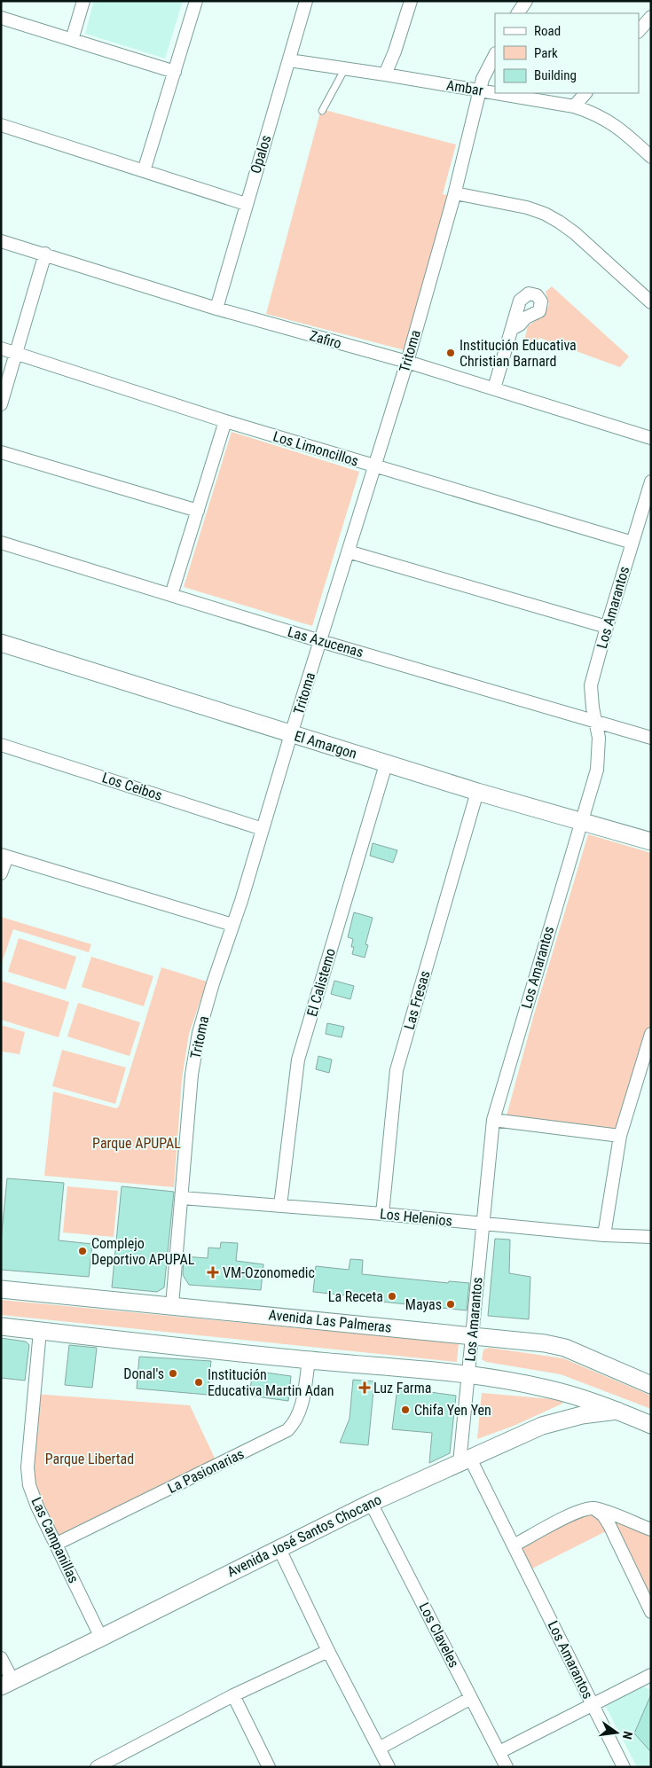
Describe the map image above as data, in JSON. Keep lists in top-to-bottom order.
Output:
{
  "streets": {
    "street": [
      "Ambar",
      "Opalos",
      "Zafiro",
      "Tritoma",
      "Los Limoncillos",
      "Los Amarantos",
      "Las Azucenas",
      "El Amargon",
      "Los Ceibos",
      "El Calistemo",
      "Las Fresas",
      "Los Helenios",
      "Avenida Las Palmeras",
      "La Pasionarias",
      "Avenida José Santos Chocano",
      "Las Campanillas",
      "Los Claveles"
    ]
  },
  "crossings": [
    ["Ambar", "Opalos"],
    ["Ambar", "Tritoma"],
    ["Opalos", "Zafiro"],
    ["Zafiro", "Tritoma"],
    ["Tritoma", "Los Limoncillos"],
    ["Tritoma", "Las Azucenas"],
    ["Tritoma", "El Amargon"],
    ["Tritoma", "Los Ceibos"],
    ["Tritoma", "Los Helenios"],
    ["Tritoma", "Avenida Las Palmeras"],
    ["Los Limoncillos", "Los Amarantos"],
    ["Los Amarantos", "Las Azucenas"],
    ["Los Amarantos", "El Amargon"],
    ["Los Amarantos", "Los Helenios"],
    ["Los Amarantos", "Avenida Las Palmeras"],
    ["Los Amarantos", "Avenida José Santos Chocano"],
    ["El Amargon", "El Calistemo"],
    ["El Amargon", "Las Fresas"],
    ["El Calistemo", "Los Helenios"],
    ["Las Fresas", "Los Helenios"],
    ["La Pasionarias", "Las Campanillas"],
    ["Avenida José Santos Chocano", "Las Campanillas"],
    ["Avenida José Santos Chocano", "Los Claveles"]
  ],
  "parks": ["Parque APUPAL", "Parque Libertad"],
  "places": {
    "other": [
      "Institución Educativa Christian Barnard",
      "Complejo Deportivo APUPAL",
      "La Receta",
      "Mayas",
      "Donal's",
      "Institución Educativa Martin Adan",
      "Chifa Yen Yen"
    ],
    "health": ["VM-Ozonomedic", "Luz Farma"]
  },
  "legend": ["Road", "Park", "Building"],
  "north": "right"
}
